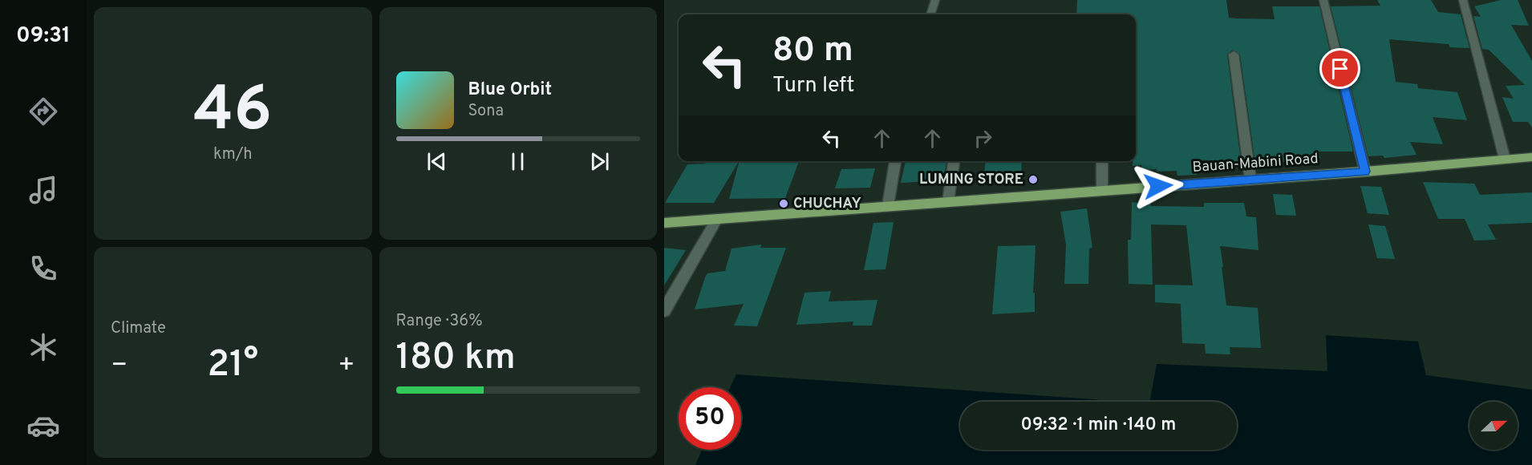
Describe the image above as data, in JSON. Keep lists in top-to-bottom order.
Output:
{
  "streets": {
    "main road": ["Bauan-Mabini Road"]
  },
  "places": ["LUMING STORE", "CHUCHAY"],
  "north": "right",
  "page": {
    "tabs": "09:31",
    "tile": [
      ["46", "km/h"],
      "Climate",
      ["Range · 36%", "180 km"]
    ],
    "turn": ["80 m", "Turn left"],
    "song": ["Blue Orbit", "Sona"],
    "heat": ["−", "21°", "+"],
    "limit": "50",
    "trip": "09:32 · 1 min · 140 m"
  }
}
